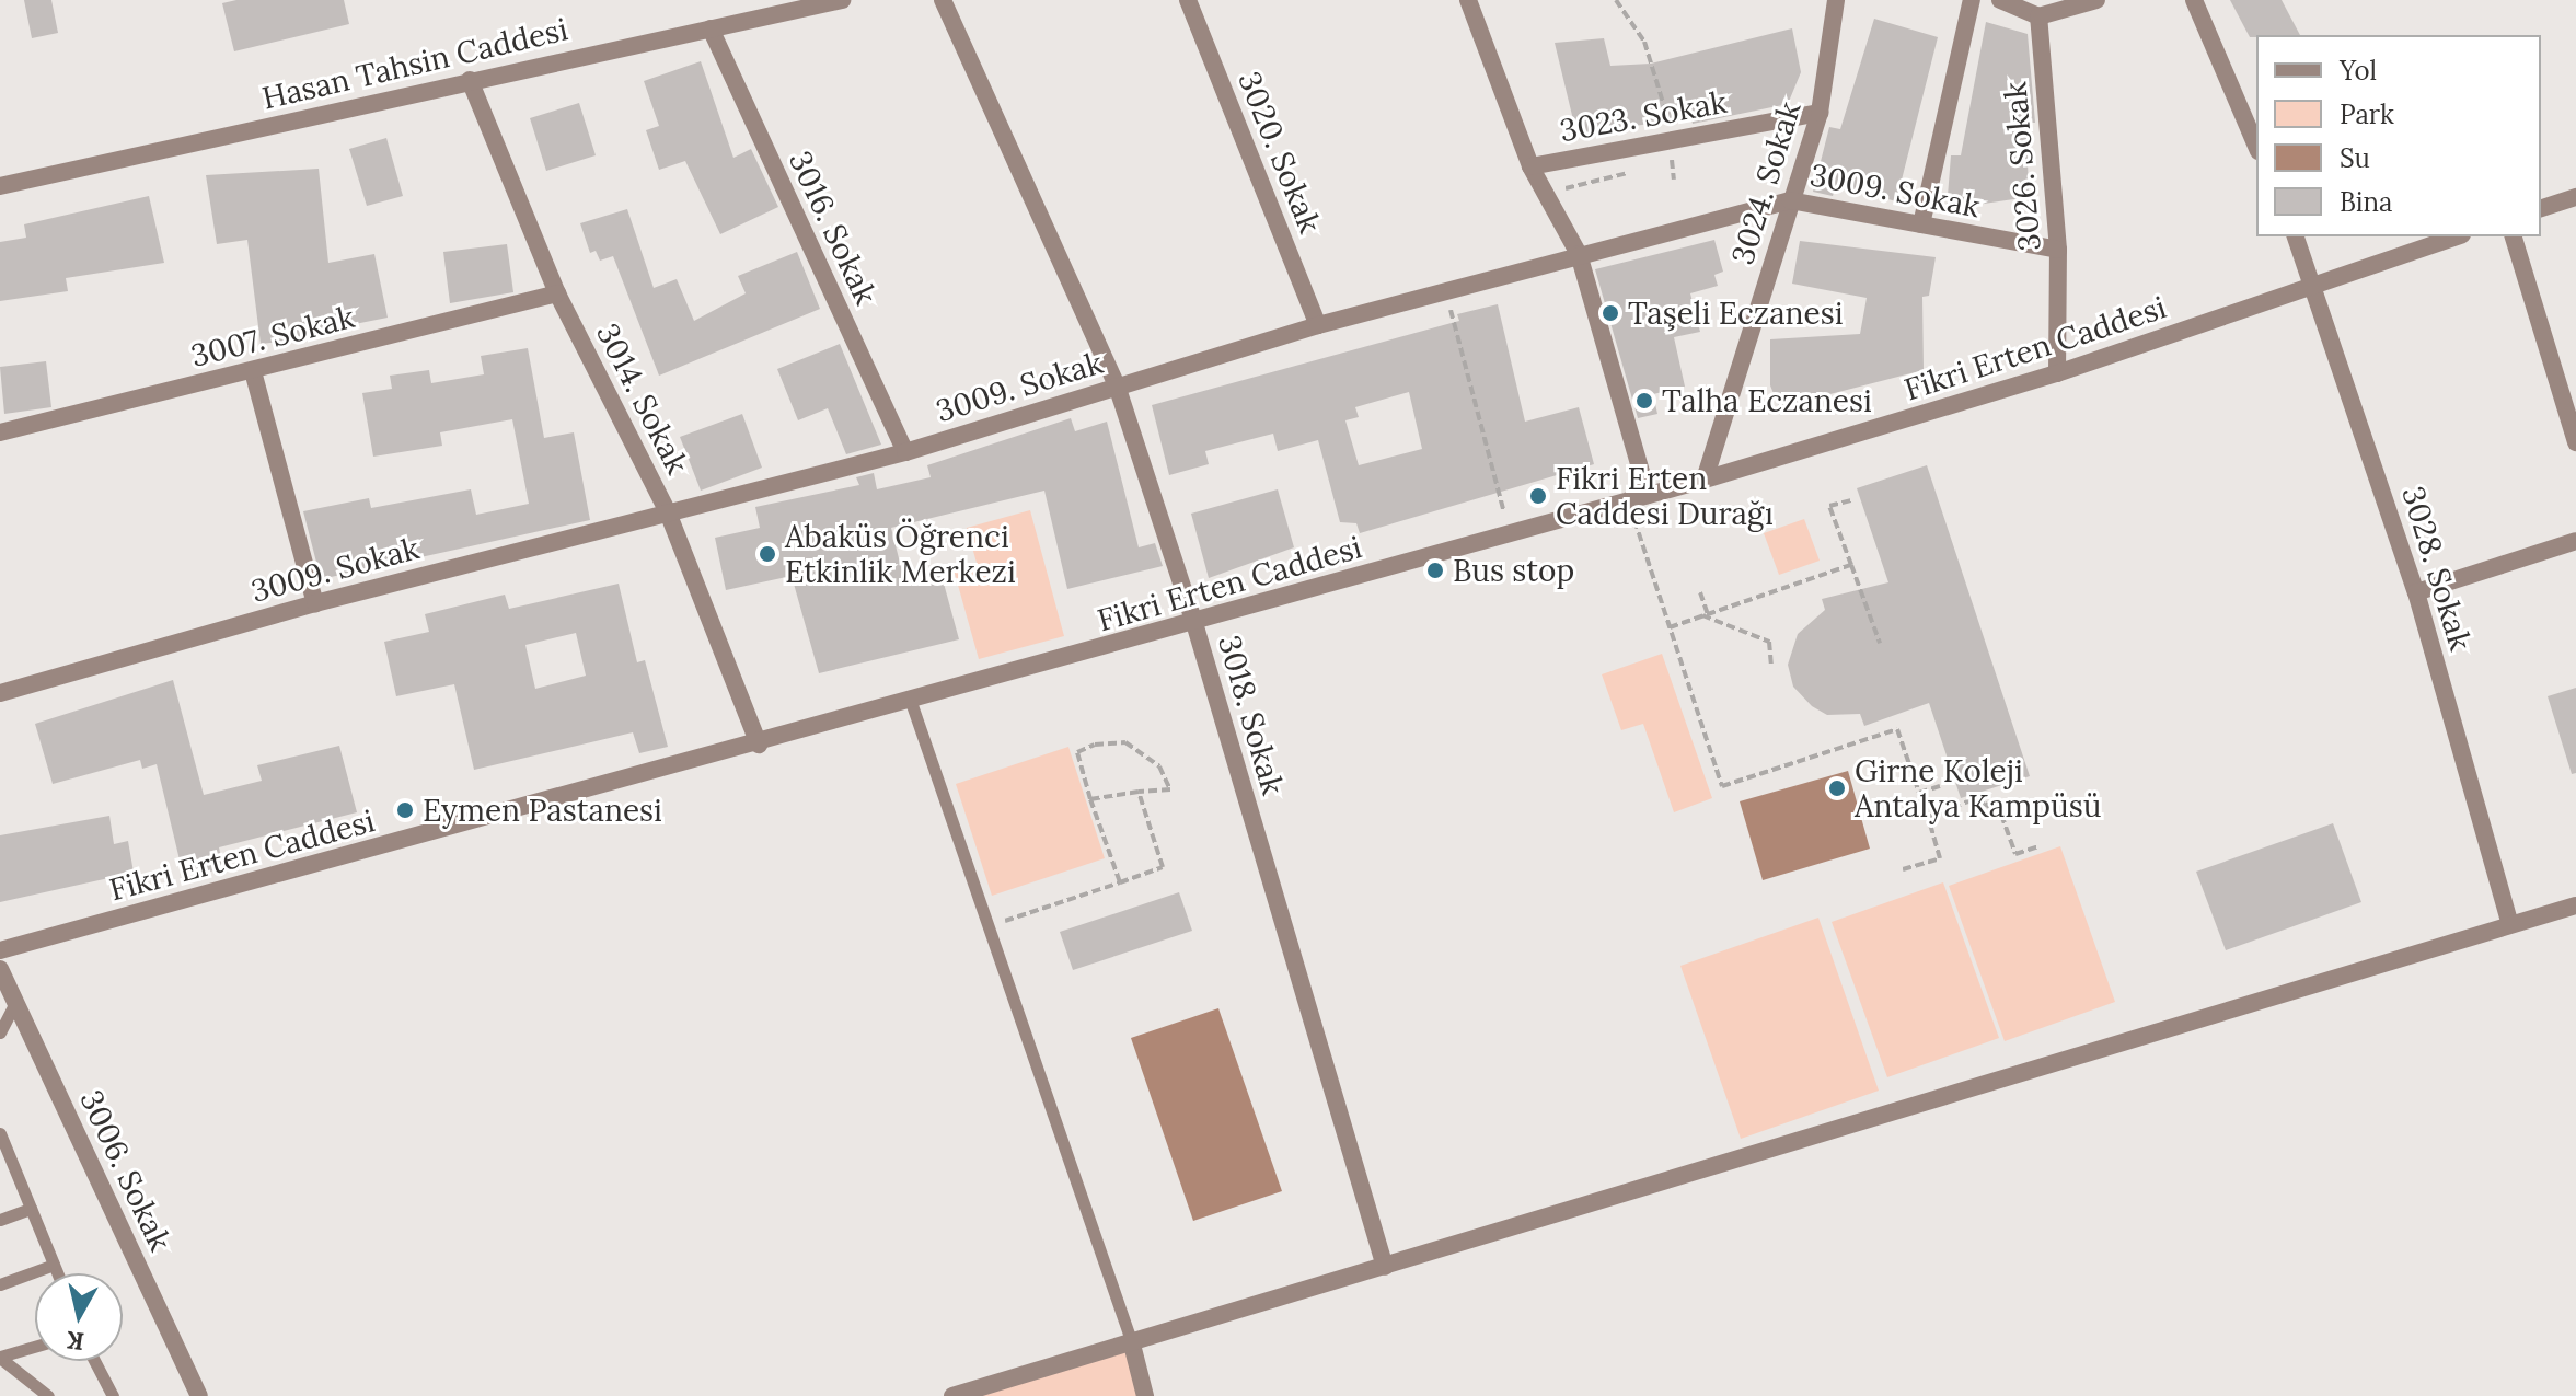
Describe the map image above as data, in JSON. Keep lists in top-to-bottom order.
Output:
{
  "streets": {
    "street": [
      "Hasan Tahsin Caddesi",
      "3023. Sokak",
      "3020. Sokak",
      "3026. Sokak",
      "3024. Sokak",
      "3009. Sokak",
      "3016. Sokak",
      "3007. Sokak",
      "Fikri Erten Caddesi",
      "3014. Sokak",
      "3028. Sokak",
      "3018. Sokak",
      "3006. Sokak"
    ]
  },
  "crossings": [
    ["Hasan Tahsin Caddesi", "3016. Sokak"],
    ["Hasan Tahsin Caddesi", "3014. Sokak"],
    ["3023. Sokak", "3024. Sokak"],
    ["3020. Sokak", "3009. Sokak"],
    ["3026. Sokak", "3009. Sokak"],
    ["3026. Sokak", "Fikri Erten Caddesi"],
    ["3024. Sokak", "3009. Sokak"],
    ["3024. Sokak", "Fikri Erten Caddesi"],
    ["3009. Sokak", "3016. Sokak"],
    ["3009. Sokak", "3014. Sokak"],
    ["3009. Sokak", "3018. Sokak"],
    ["3007. Sokak", "3014. Sokak"],
    ["Fikri Erten Caddesi", "3014. Sokak"],
    ["Fikri Erten Caddesi", "3028. Sokak"],
    ["Fikri Erten Caddesi", "3018. Sokak"]
  ],
  "places": [
    "Taşeli Eczanesi",
    "Talha Eczanesi",
    "Fikri Erten Caddesi Durağı",
    "Abaküs Öğrenci Etkinlik Merkezi",
    "Bus stop",
    "Girne Koleji Antalya Kampüsü",
    "Eymen Pastanesi"
  ],
  "legend": [
    "Yol",
    "Park",
    "Su",
    "Bina"
  ],
  "north": "bottom"
}
